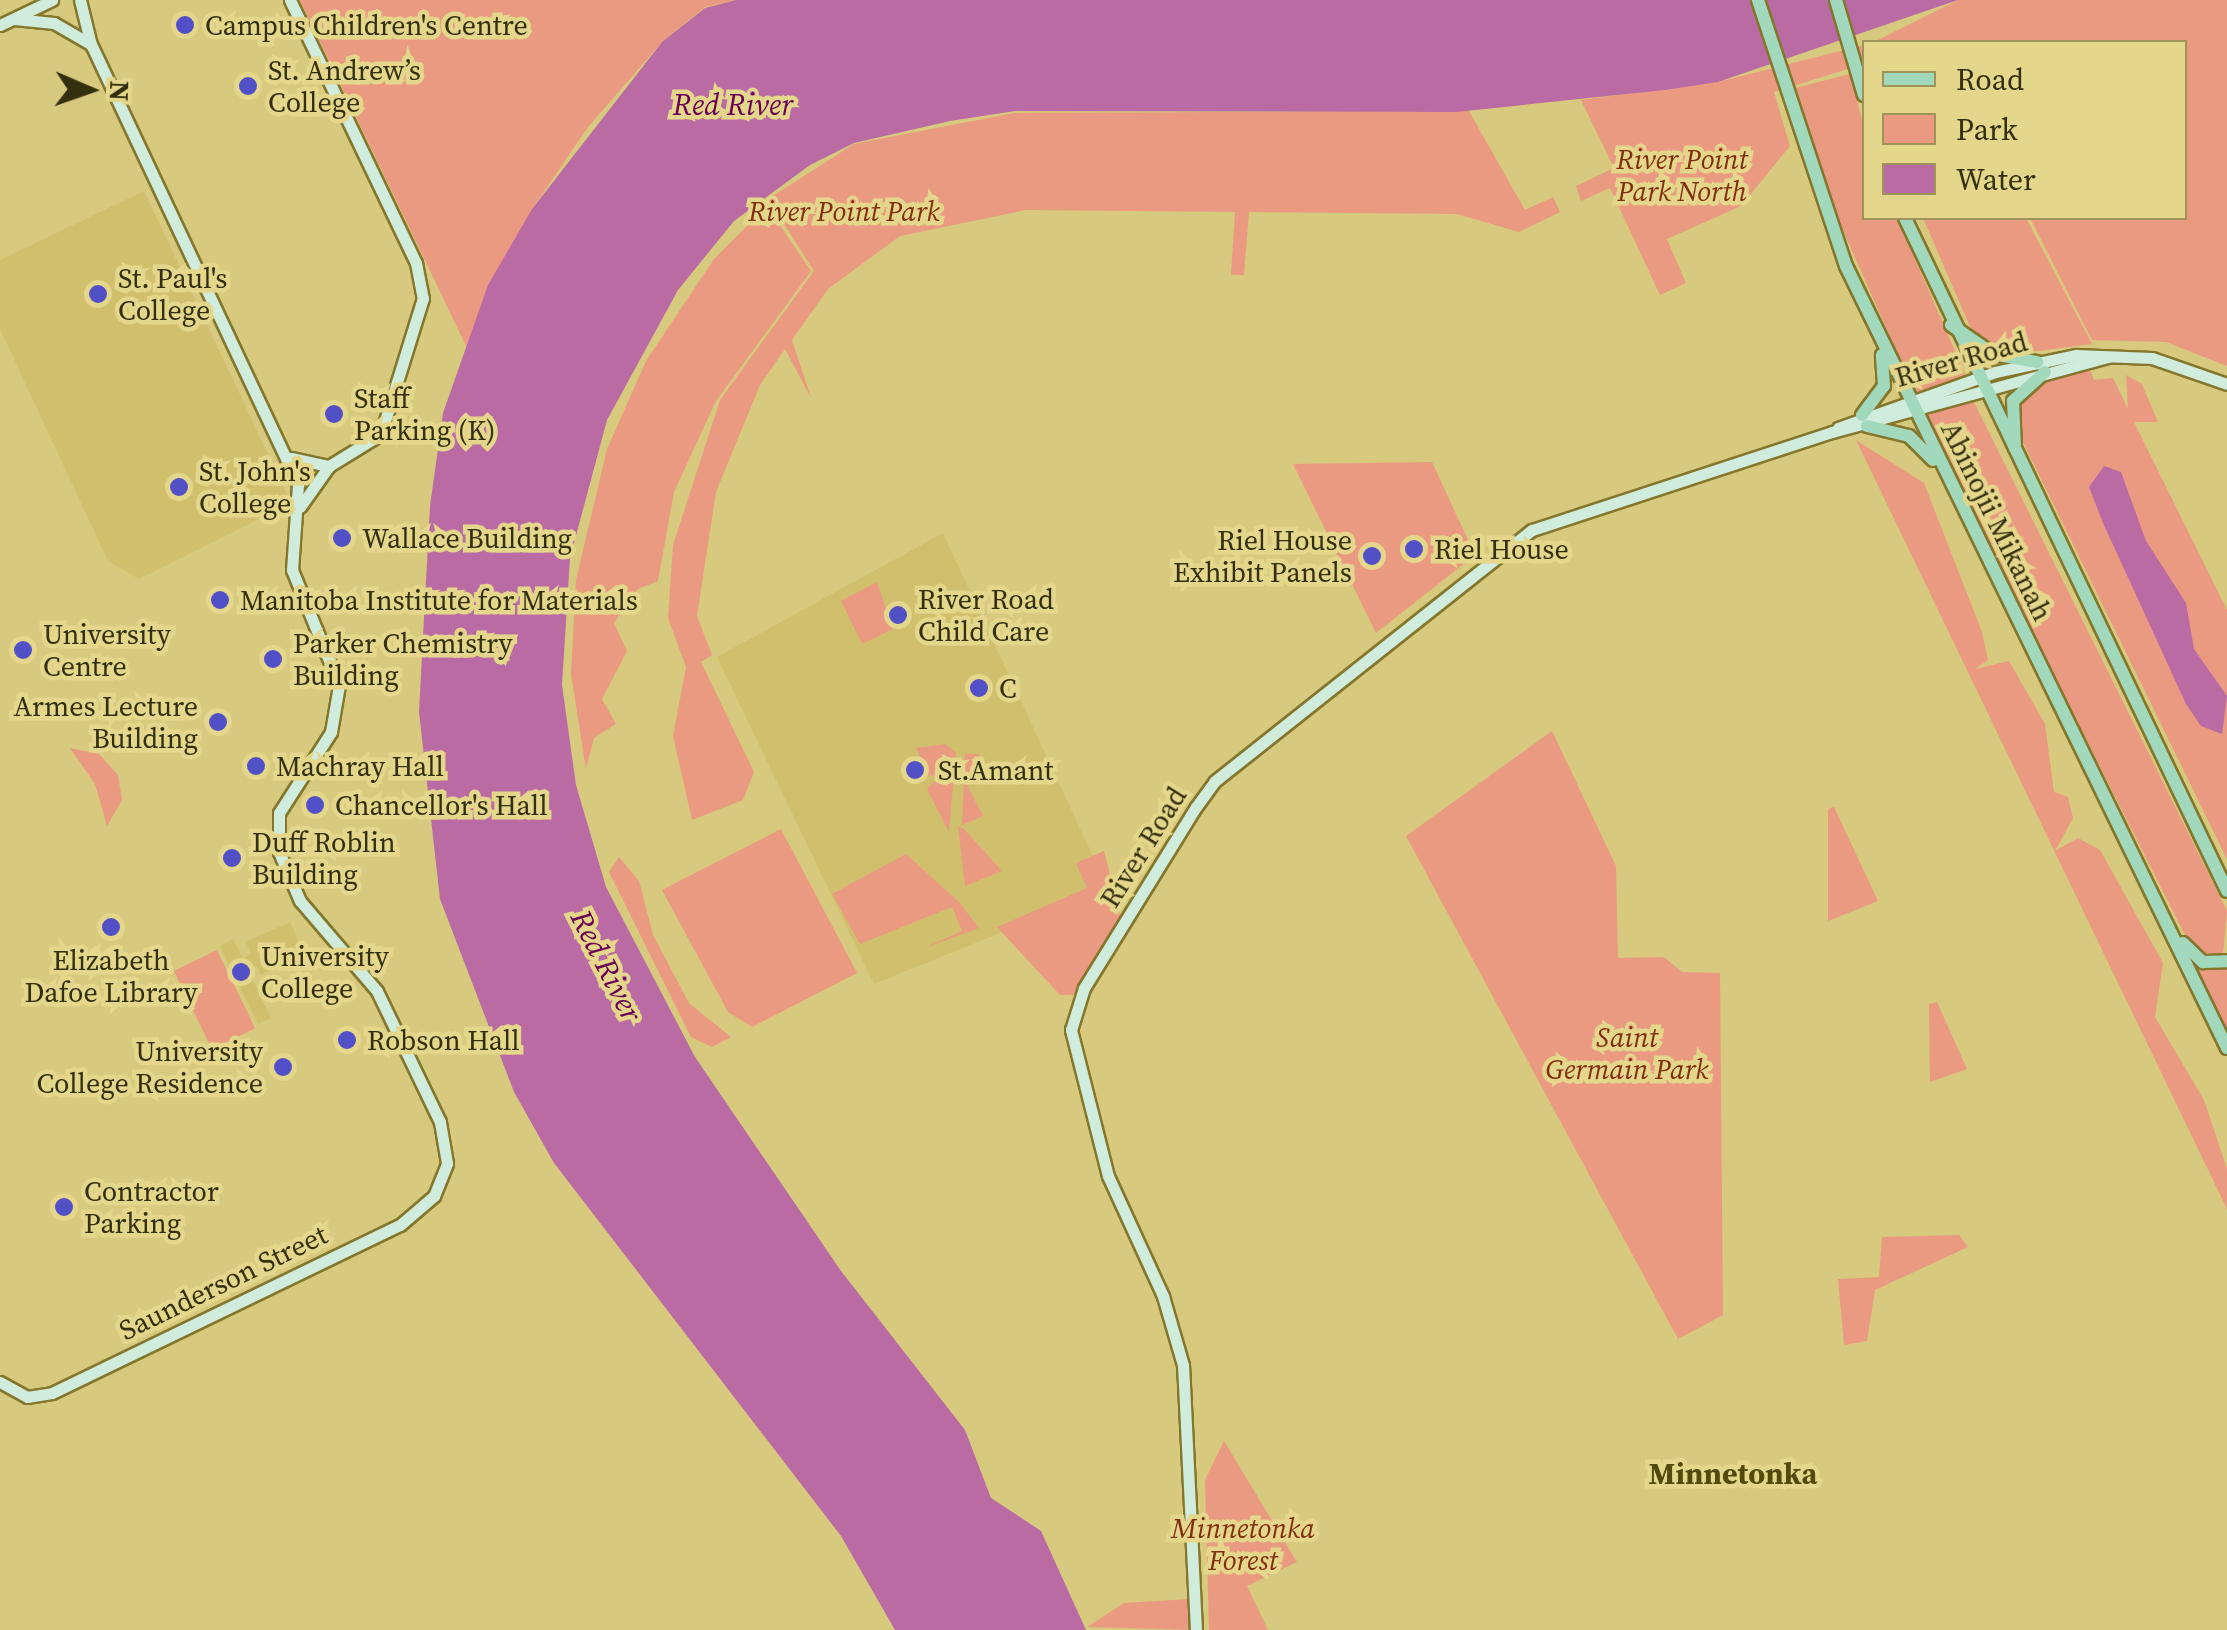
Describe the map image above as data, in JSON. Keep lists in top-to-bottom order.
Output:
{
  "streets": {
    "main road": ["Abinojii Mikanah"],
    "street": ["River Road", "Saunderson Street"]
  },
  "crossings": [
    ["River Road", "Abinojii Mikanah"]
  ],
  "districts": ["Minnetonka"],
  "water": ["Red River"],
  "parks": [
    "River Point Park North",
    "River Point Park",
    "Saint Germain Park",
    "Minnetonka Forest"
  ],
  "places": [
    "Campus Children's Centre",
    "St. Andrew’s College",
    "St. Paul's College",
    "Staff Parking (K)",
    "St. John's College",
    "Wallace Building",
    "Riel House",
    "Riel House Exhibit Panels",
    "Manitoba Institute for Materials",
    "River Road Child Care",
    "University Centre",
    "Parker Chemistry Building",
    "C",
    "Armes Lecture Building",
    "Machray Hall",
    "St.Amant",
    "Chancellor's Hall",
    "Duff Roblin Building",
    "Elizabeth Dafoe Library",
    "University College",
    "Robson Hall",
    "University College Residence",
    "Contractor Parking"
  ],
  "legend": ["Road", "Park", "Water"],
  "north": "right"
}
